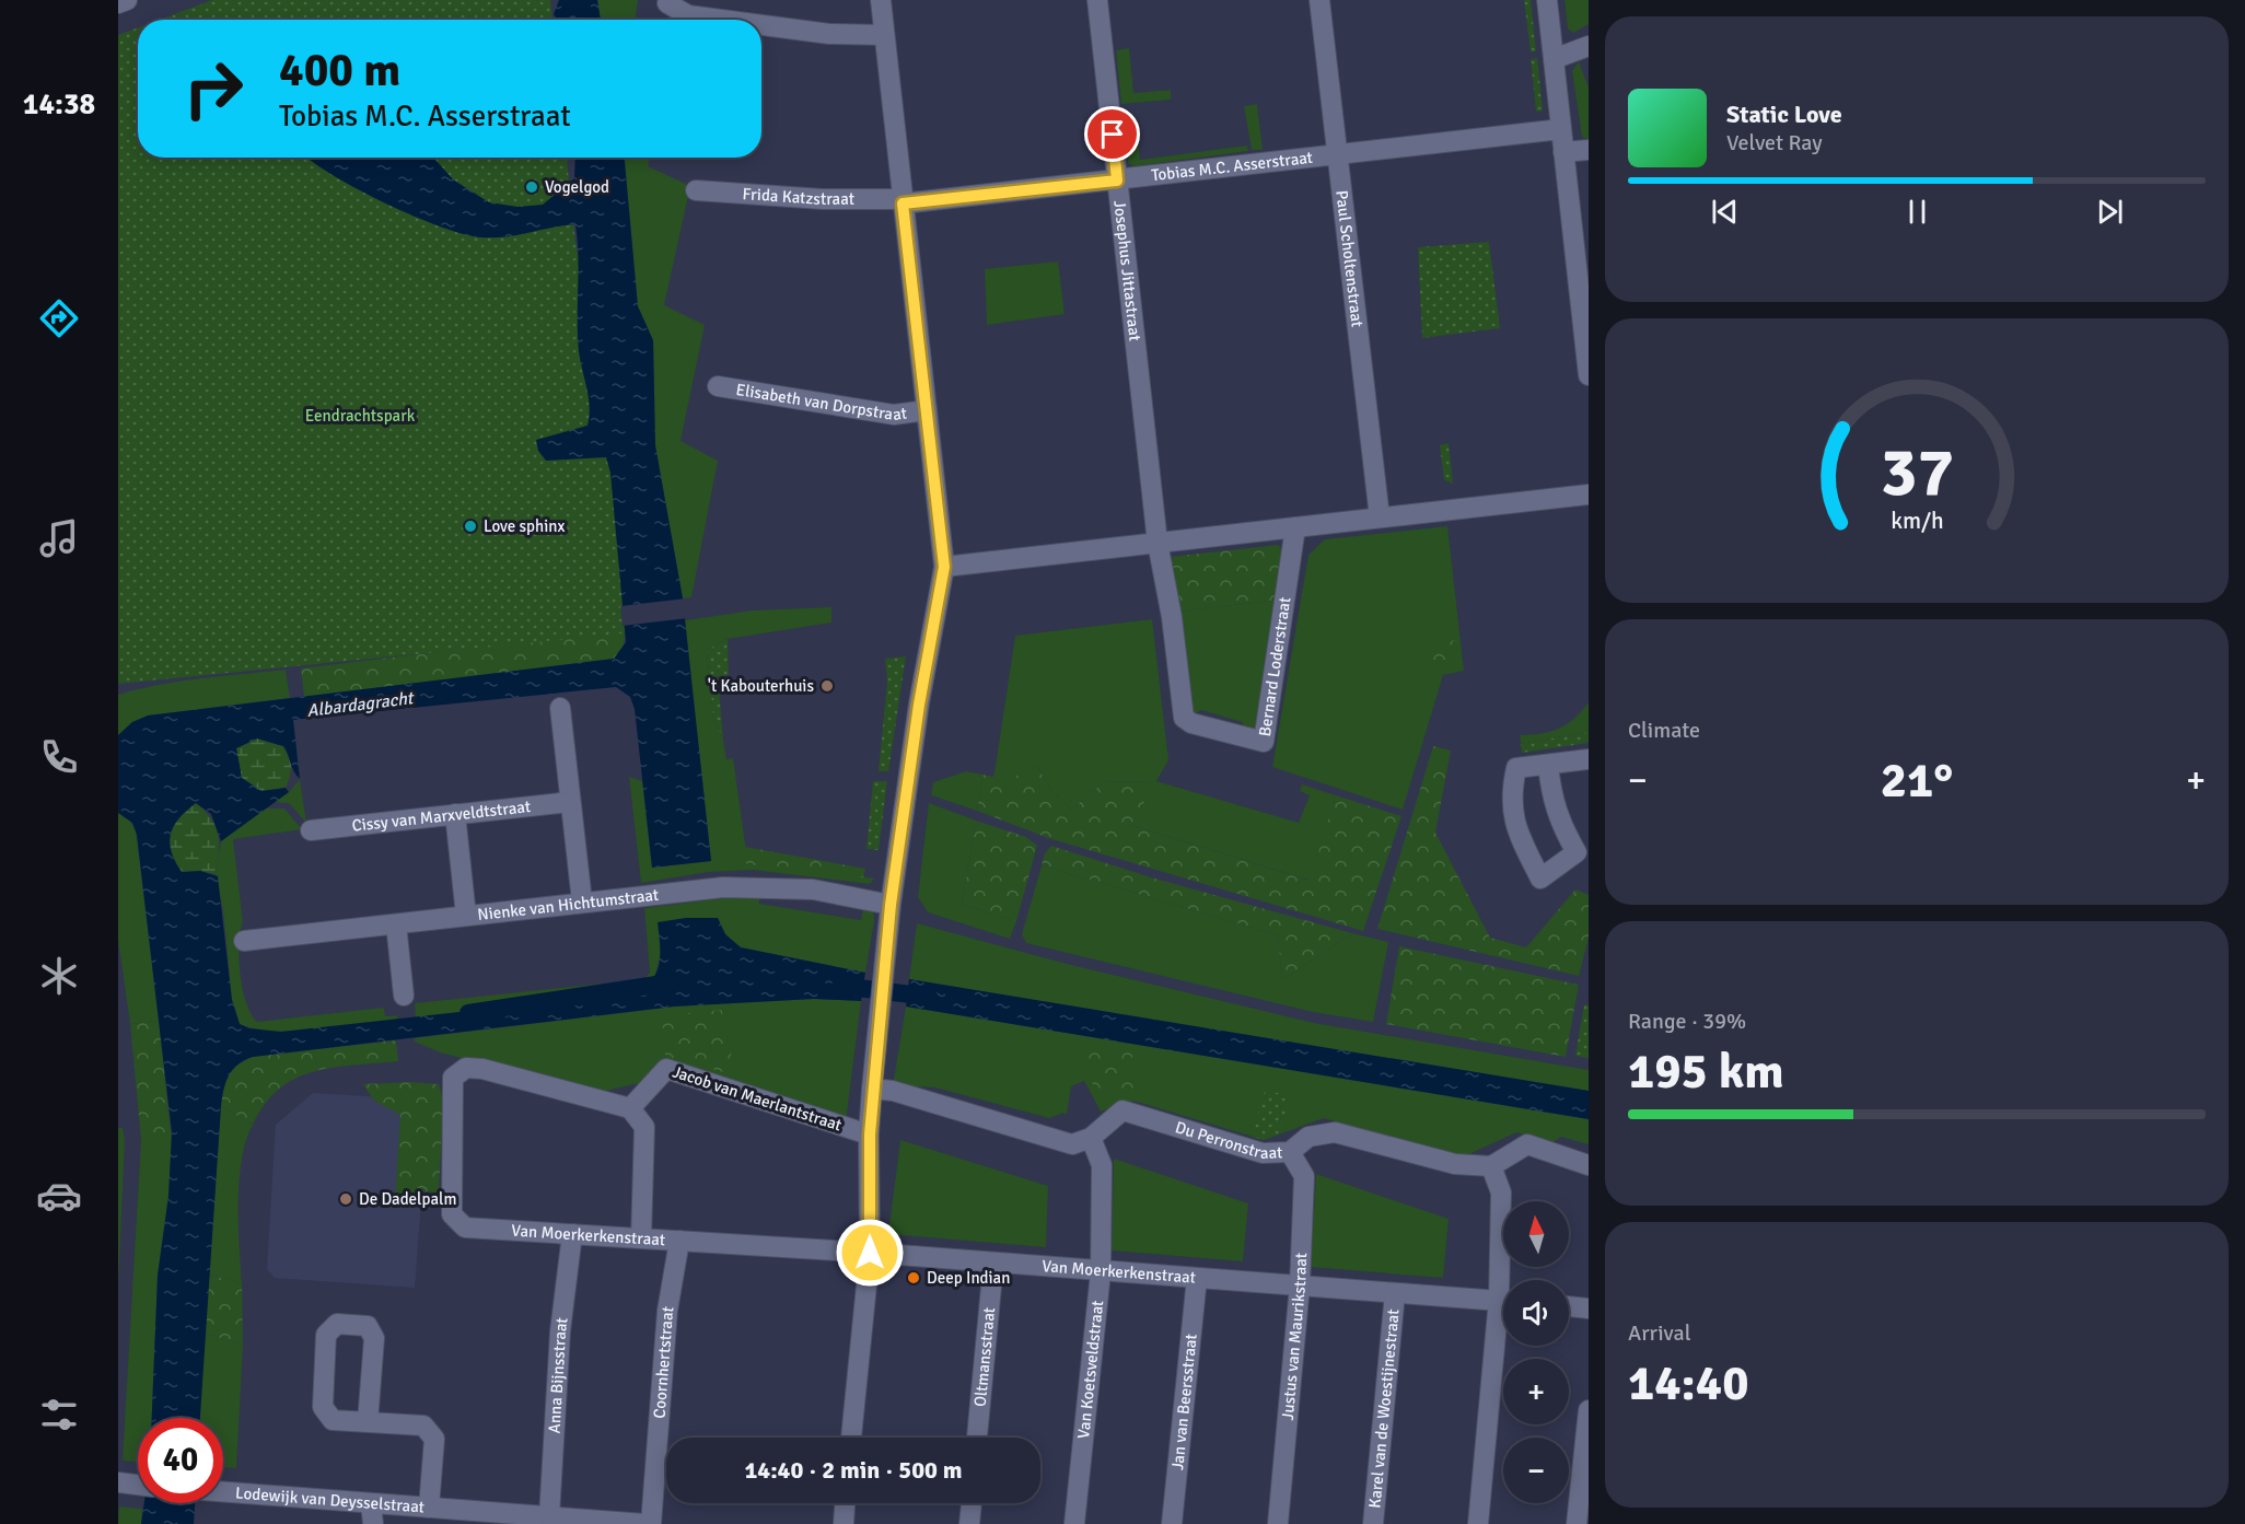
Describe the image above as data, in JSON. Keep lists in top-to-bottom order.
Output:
{
  "streets": {
    "street": [
      "Tobias M.C. Asserstraat",
      "Frida Katzstraat",
      "Paul Scholtenstraat",
      "Josephus Jittastraat",
      "Elisabeth van Dorpstraat",
      "Bernard Loderstraat",
      "Cissy van Marxveldtstraat",
      "Nienke van Hichtumstraat",
      "Jacob van Maerlantstraat",
      "Du Perronstraat",
      "Van Moerkerkenstraat",
      "Justus van Maurikstraat",
      "Oltmansstraat",
      "Coornhertstraat",
      "Van Koetsveldstraat",
      "Anna Bijnsstraat",
      "Jan van Beersstraat",
      "Karel van de Woestijnestraat",
      "Lodewijk van Deysselstraat"
    ]
  },
  "crossings": [
    ["Tobias M.C. Asserstraat", "Frida Katzstraat"],
    ["Tobias M.C. Asserstraat", "Paul Scholtenstraat"],
    ["Tobias M.C. Asserstraat", "Josephus Jittastraat"],
    ["Josephus Jittastraat", "Bernard Loderstraat"],
    ["Jacob van Maerlantstraat", "Van Moerkerkenstraat"],
    ["Du Perronstraat", "Justus van Maurikstraat"],
    ["Du Perronstraat", "Van Koetsveldstraat"],
    ["Van Moerkerkenstraat", "Justus van Maurikstraat"],
    ["Van Moerkerkenstraat", "Oltmansstraat"],
    ["Van Moerkerkenstraat", "Coornhertstraat"],
    ["Van Moerkerkenstraat", "Van Koetsveldstraat"],
    ["Van Moerkerkenstraat", "Anna Bijnsstraat"],
    ["Van Moerkerkenstraat", "Jan van Beersstraat"],
    ["Van Moerkerkenstraat", "Karel van de Woestijnestraat"],
    ["Anna Bijnsstraat", "Lodewijk van Deysselstraat"]
  ],
  "water": ["Albardagracht"],
  "parks": ["Eendrachtspark"],
  "places": [
    "Vogelgod",
    "Love sphinx",
    "'t Kabouterhuis",
    "De Dadelpalm",
    "Deep Indian"
  ],
  "north": "top",
  "page": {
    "tabs": "14:38",
    "turn": ["400 m", "Tobias M.C. Asserstraat"],
    "song": ["Static Love", "Velvet Ray"],
    "tile": [
      "Climate",
      ["Range · 39%", "195 km"],
      ["Arrival", "14:40"]
    ],
    "heat": ["−", "21°", "+"],
    "map_buttons": ["+", "−"],
    "limit": "40",
    "trip": "14:40 · 2 min · 500 m",
    "gauge": ["37", "km/h"]
  }
}
